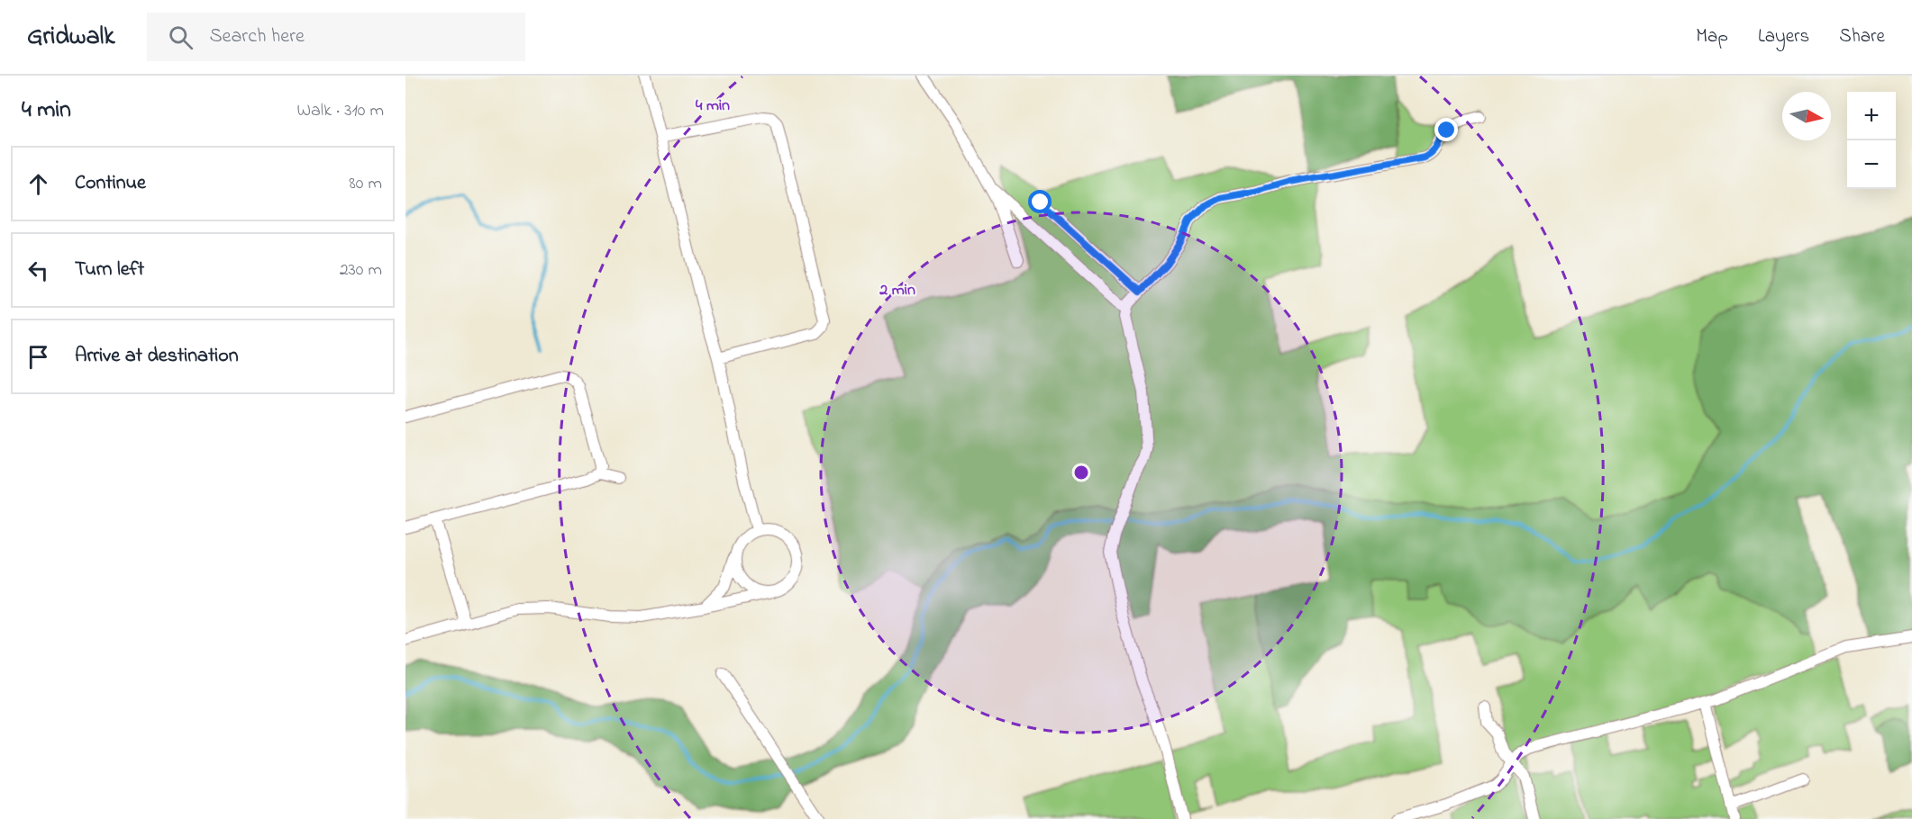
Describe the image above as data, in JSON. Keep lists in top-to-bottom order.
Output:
{
  "north": "right",
  "page": {
    "header": "Gridwalk",
    "search": "Search here",
    "nav": ["Map", "Layers", "Share"],
    "heading": ["4 min", "Walk · 310 m"],
    "map_buttons": ["+", "−"],
    "list": [
      ["Continue", "80 m"],
      ["Turn left", "230 m"],
      "Arrive at destination"
    ]
  },
  "rings": ["4 min", "2 min"]
}
